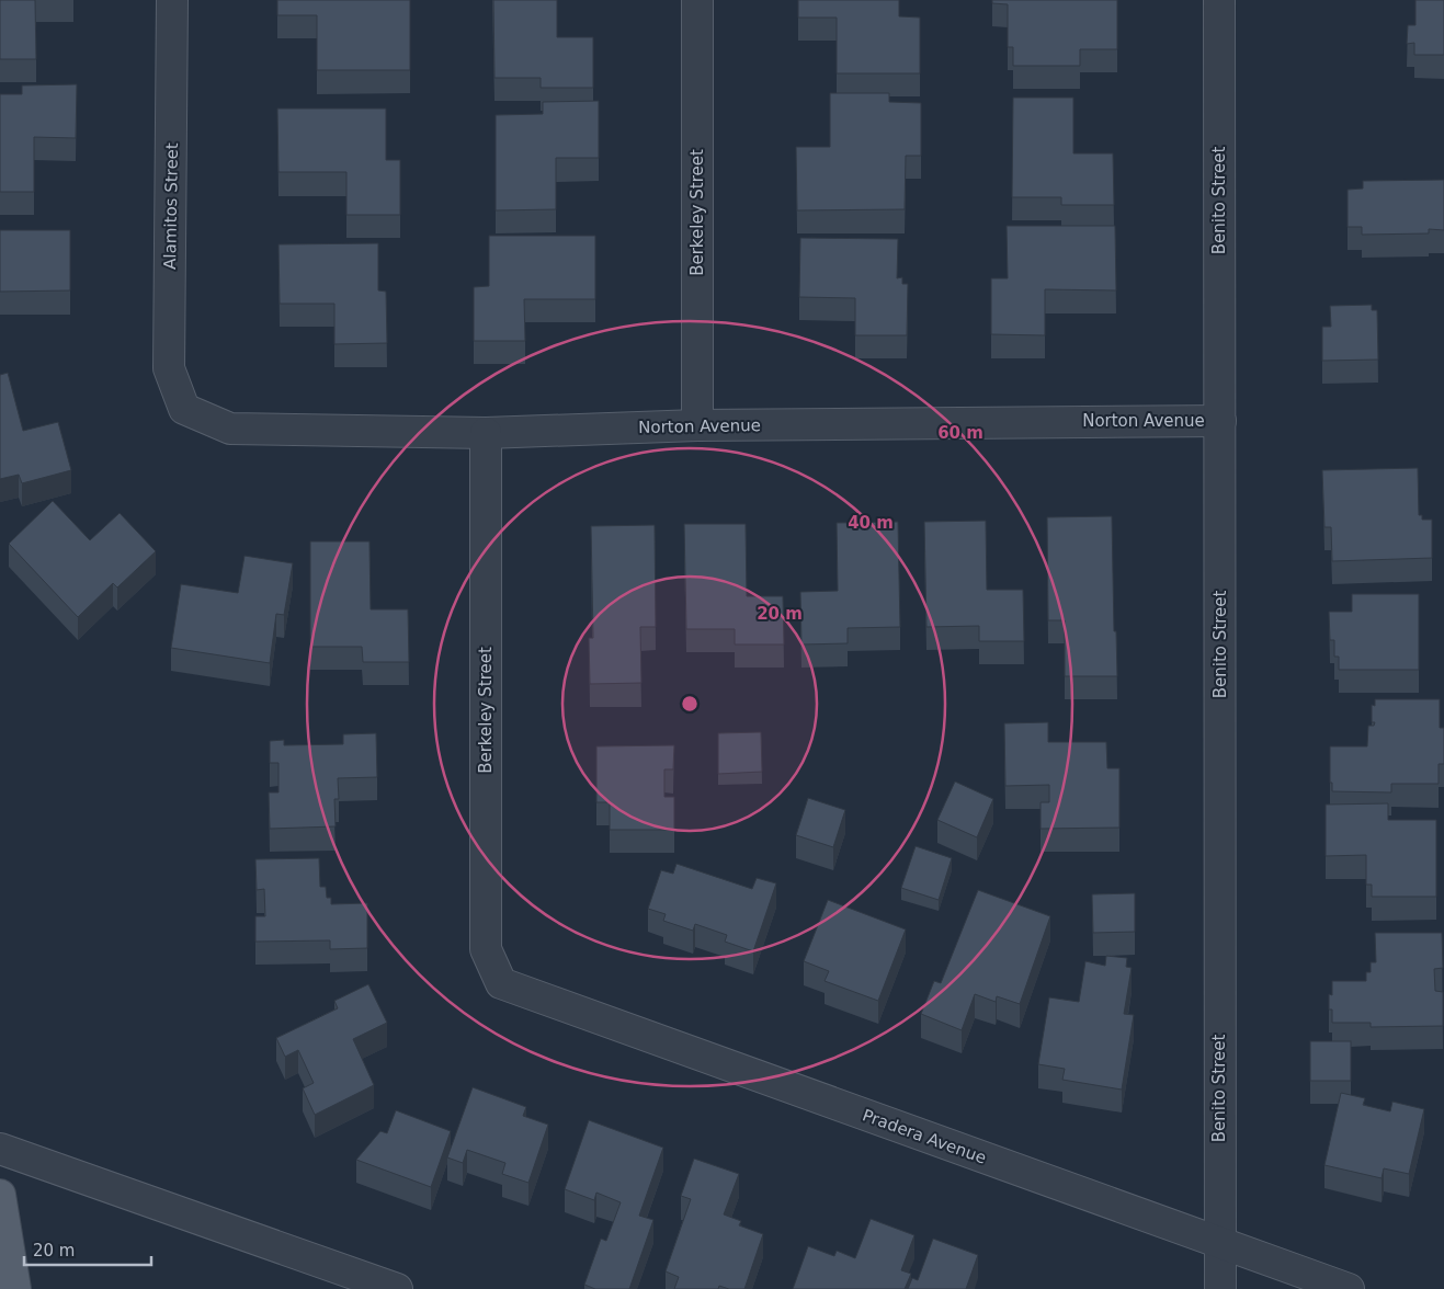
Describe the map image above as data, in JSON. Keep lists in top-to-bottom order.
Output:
{
  "streets": {
    "street": [
      "Benito Street",
      "Alamitos Street",
      "Berkeley Street",
      "Norton Avenue",
      "Pradera Avenue"
    ]
  },
  "crossings": [
    ["Benito Street", "Norton Avenue"],
    ["Benito Street", "Pradera Avenue"],
    ["Alamitos Street", "Norton Avenue"],
    ["Berkeley Street", "Norton Avenue"],
    ["Berkeley Street", "Pradera Avenue"]
  ],
  "scale_bar": "20 m",
  "rings": ["60 m", "40 m", "20 m"]
}
